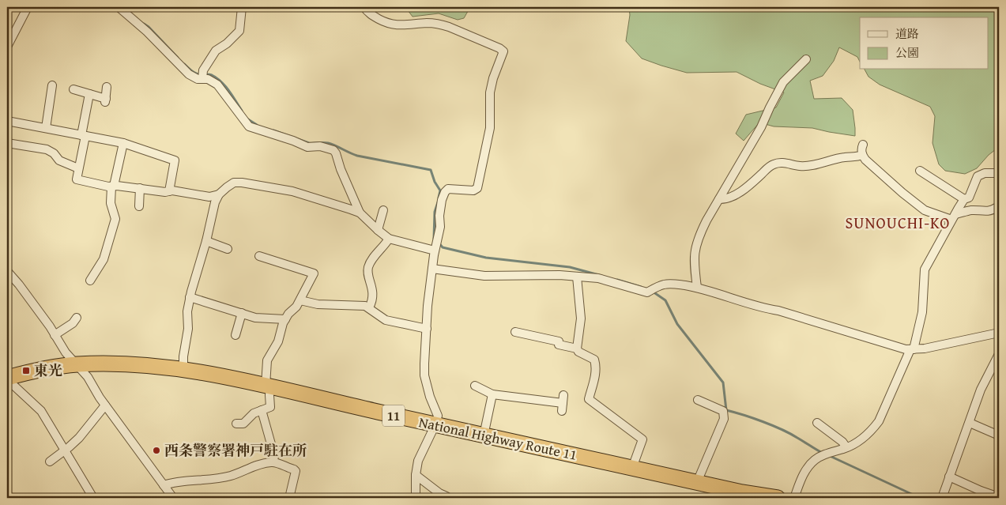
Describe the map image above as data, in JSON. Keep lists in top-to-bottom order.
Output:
{
  "streets": {
    "highway": ["11", "National Highway Route 11"]
  },
  "districts": ["SUNOUCHI-KO"],
  "places": {
    "transit": ["東光"],
    "other": ["西条警察署神戸駐在所"]
  },
  "legend": ["道路", "公園"]
}
